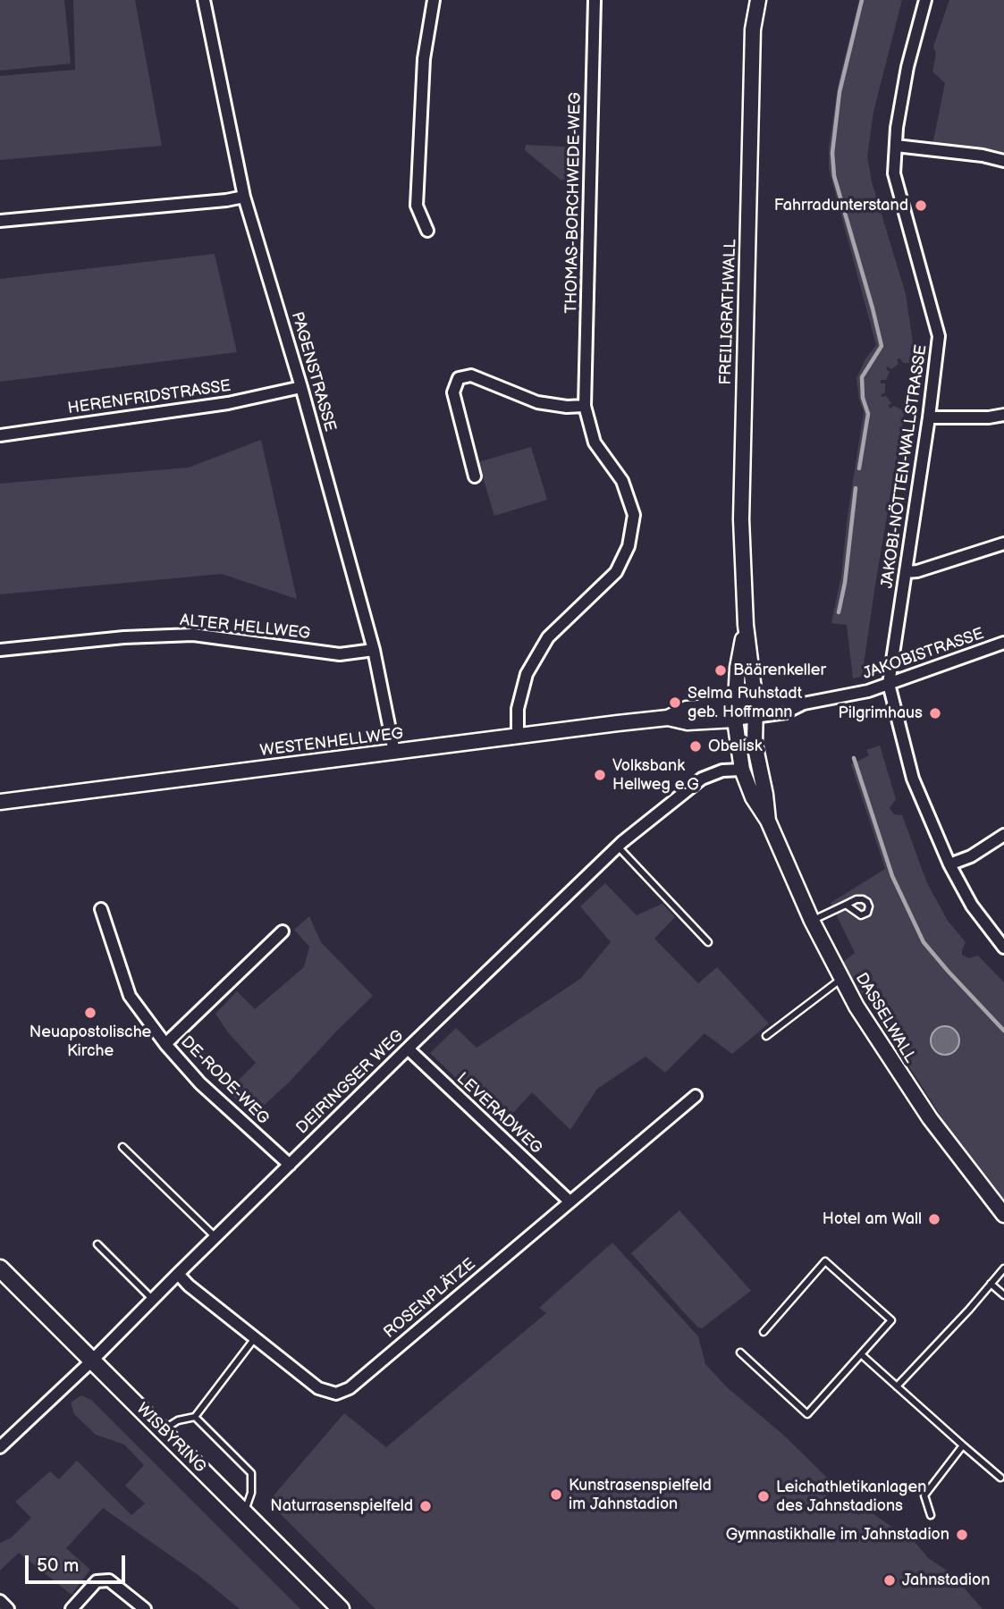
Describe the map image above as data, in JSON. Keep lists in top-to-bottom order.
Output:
{
  "streets": {
    "main road": ["WISBYRING"],
    "street": [
      "THOMAS-BORCHWEDE-WEG",
      "FREILIGRATHWALL",
      "PAGENSTRASSE",
      "HERENFRIDSTRASSE",
      "JAKOBI-NÖTTEN-WALLSTRASSE",
      "ALTER HELLWEG",
      "JAKOBISTRASSE",
      "WESTENHELLWEG",
      "DASSELWALL",
      "DE-RODE-WEG",
      "DEIRINGSER WEG",
      "LEVERADWEG",
      "ROSENPLÄTZE"
    ]
  },
  "crossings": [
    ["THOMAS-BORCHWEDE-WEG", "WESTENHELLWEG"],
    ["FREILIGRATHWALL", "JAKOBISTRASSE"],
    ["FREILIGRATHWALL", "WESTENHELLWEG"],
    ["FREILIGRATHWALL", "DASSELWALL"],
    ["PAGENSTRASSE", "HERENFRIDSTRASSE"],
    ["PAGENSTRASSE", "ALTER HELLWEG"],
    ["PAGENSTRASSE", "WESTENHELLWEG"],
    ["JAKOBI-NÖTTEN-WALLSTRASSE", "JAKOBISTRASSE"],
    ["JAKOBISTRASSE", "WESTENHELLWEG"],
    ["JAKOBISTRASSE", "DASSELWALL"],
    ["WESTENHELLWEG", "DASSELWALL"],
    ["DASSELWALL", "DEIRINGSER WEG"],
    ["DE-RODE-WEG", "DEIRINGSER WEG"],
    ["DEIRINGSER WEG", "LEVERADWEG"],
    ["DEIRINGSER WEG", "ROSENPLÄTZE"],
    ["DEIRINGSER WEG", "WISBYRING"],
    ["LEVERADWEG", "ROSENPLÄTZE"]
  ],
  "places": [
    "Fahrradunterstand",
    "Bäärenkeller",
    "Selma Ruhstadt geb. Hoffmann",
    "Pilgrimhaus",
    "Obelisk",
    "Volksbank Hellweg e.G",
    "Neuapostolische Kirche",
    "Hotel am Wall",
    "Kunstrasenspielfeld im Jahnstadion",
    "Leichathletikanlagen des Jahnstadions",
    "Naturrasenspielfeld",
    "Gymnastikhalle im Jahnstadion",
    "Jahnstadion"
  ],
  "scale_bar": "50 m"
}
